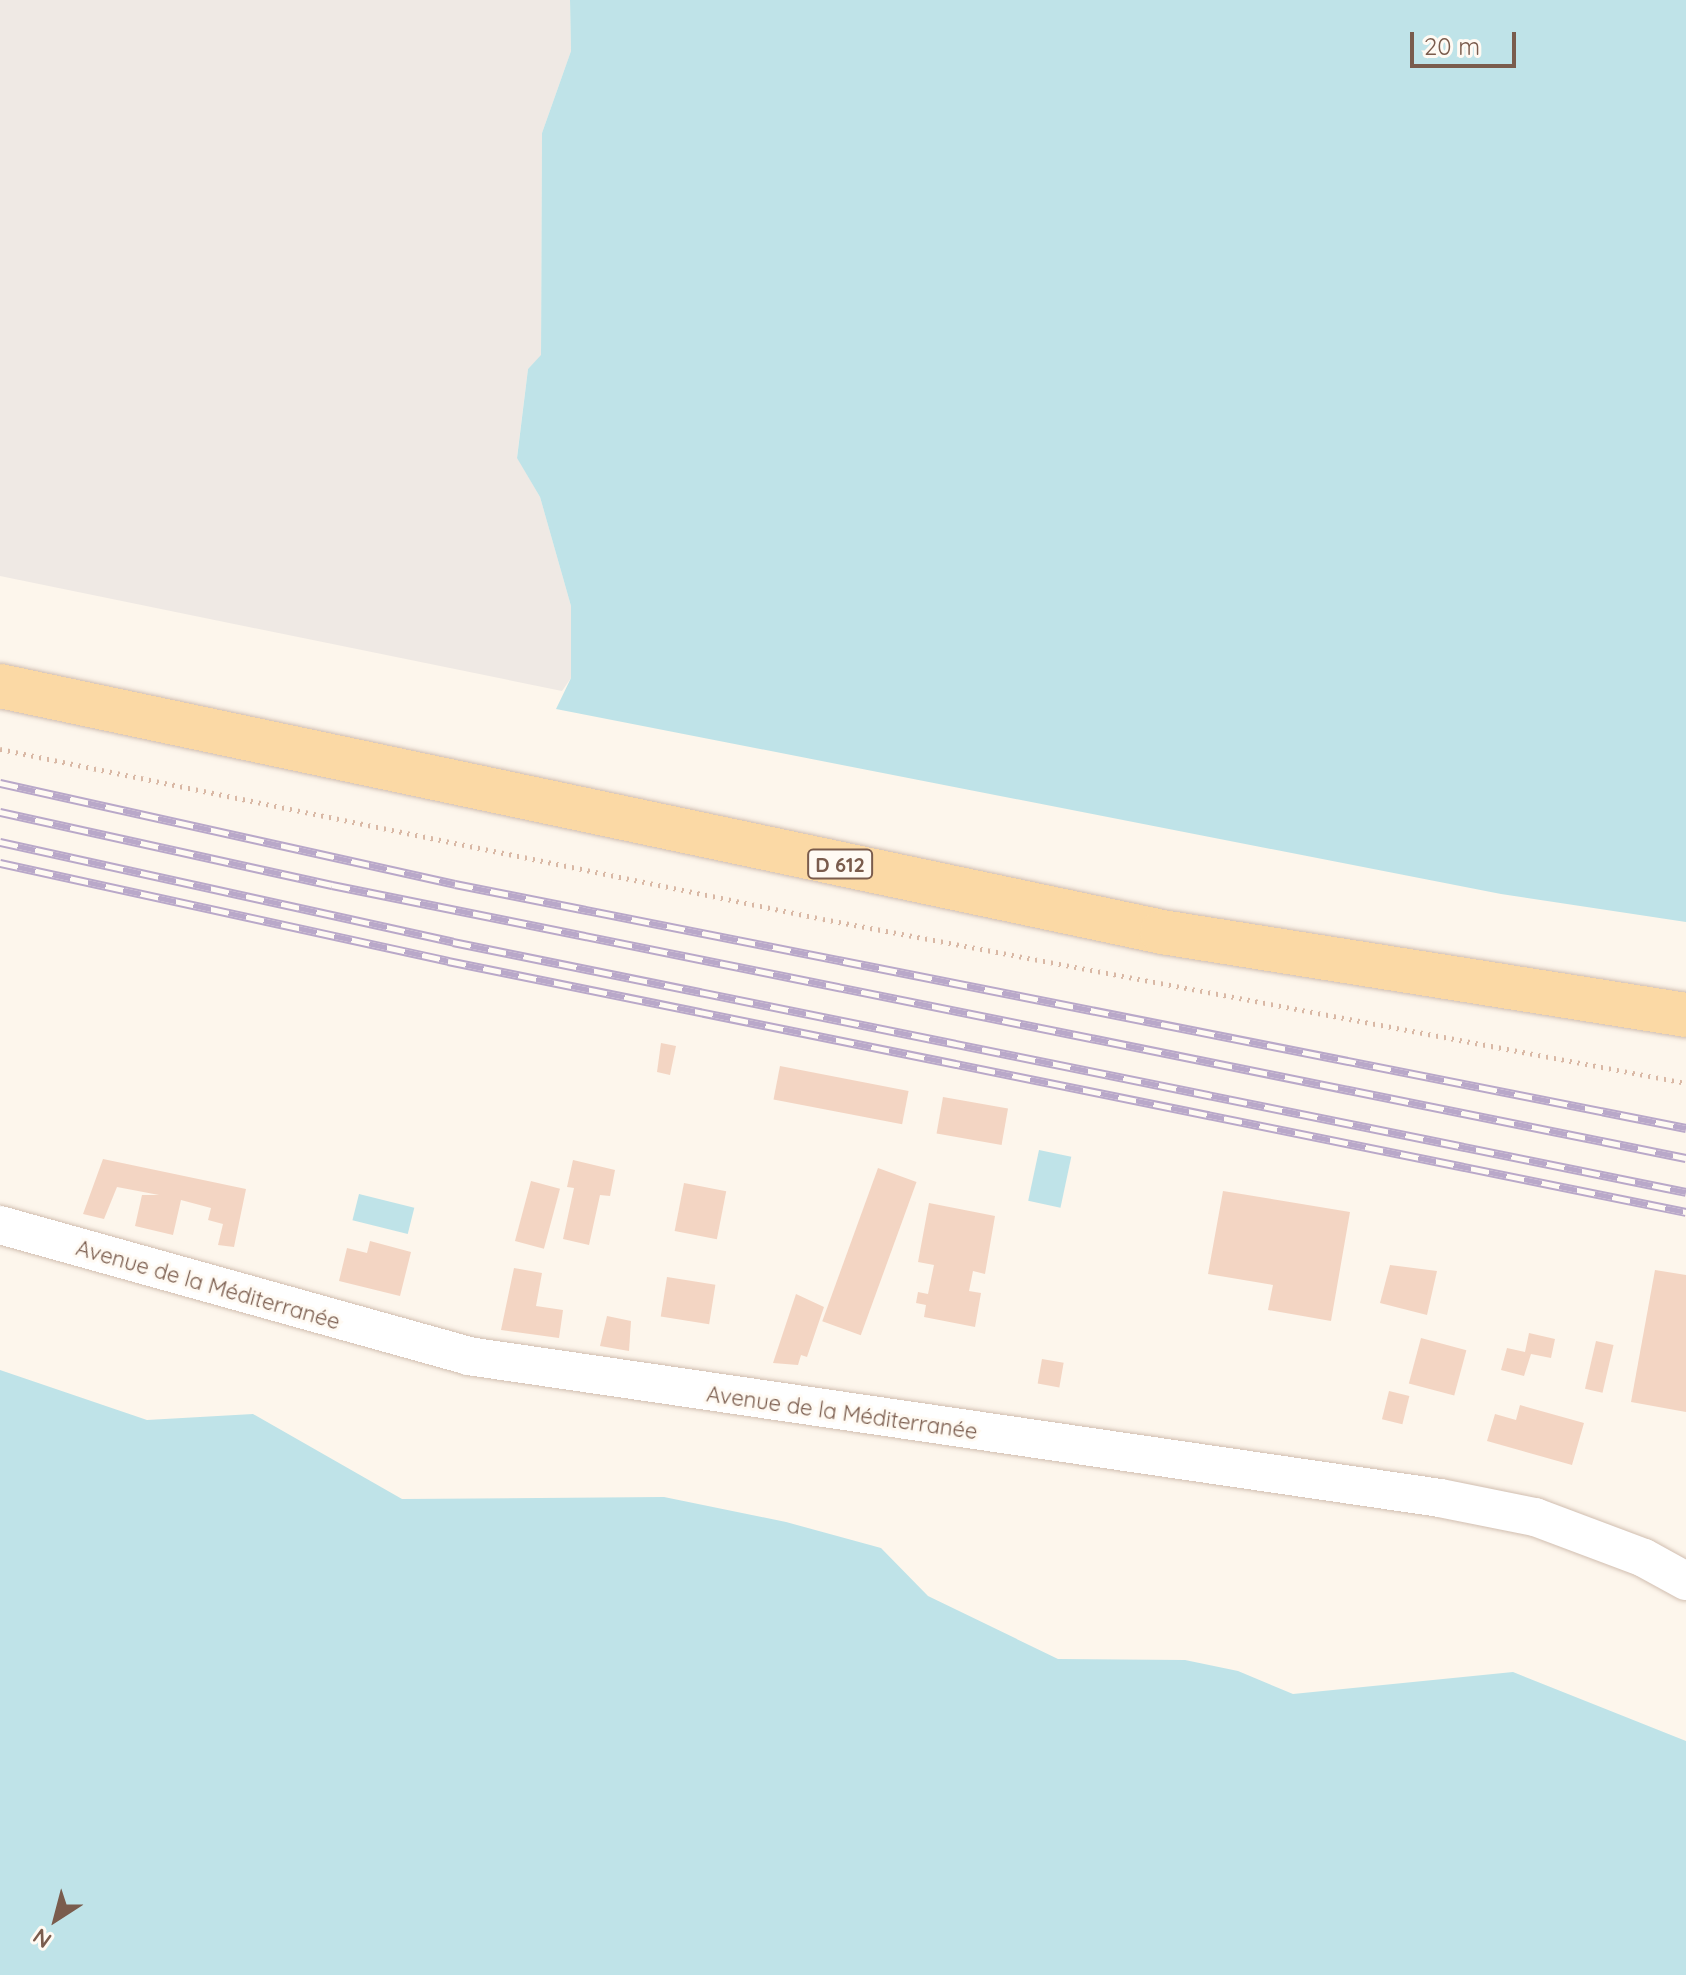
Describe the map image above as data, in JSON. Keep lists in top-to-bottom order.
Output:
{
  "streets": {
    "main road": ["D 612"],
    "street": ["Avenue de la Méditerranée"]
  },
  "scale_bar": "20 m",
  "north": "bottom left"
}
